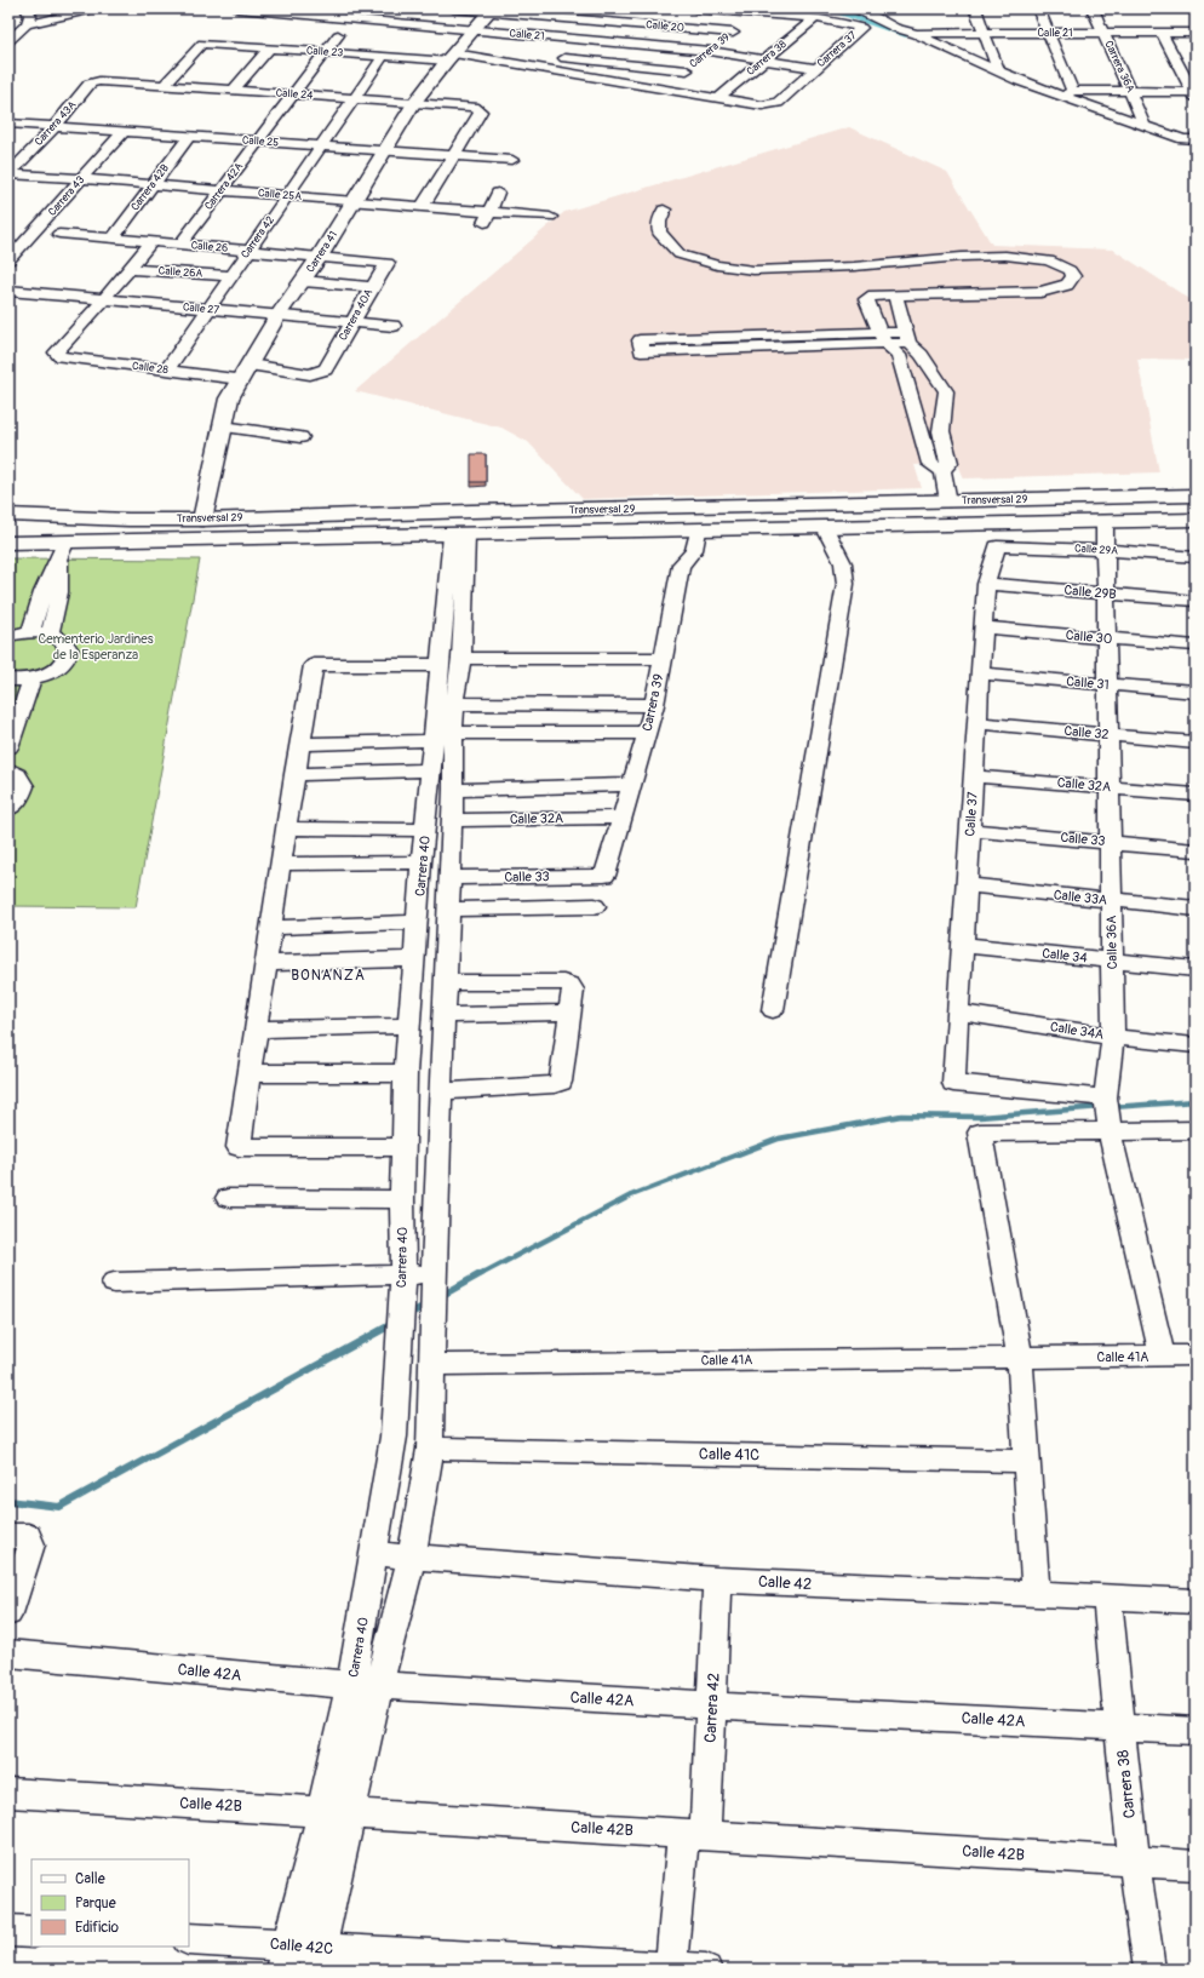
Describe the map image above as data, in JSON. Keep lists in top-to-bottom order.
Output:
{
  "streets": {
    "main road": ["Carrera 41", "Transversal 29"],
    "street": [
      "Calle 20",
      "Calle 21",
      "Carrera 37",
      "Carrera 39",
      "Calle 23",
      "Carrera 38",
      "Carrera 36A",
      "Calle 24",
      "Carrera 43A",
      "Calle 25",
      "Carrera 42A",
      "Carrera 42B",
      "Calle 25A",
      "Carrera 43",
      "Carrera 42",
      "Calle 26",
      "Calle 26A",
      "Calle 27",
      "Carrera 40A",
      "Calle 28",
      "Calle 29A",
      "Calle 29B",
      "Calle 30",
      "Calle 31",
      "Calle 32",
      "Calle 32A",
      "Calle 37",
      "Calle 33",
      "Carrera 40",
      "Calle 33A",
      "Calle 36A",
      "Calle 34",
      "Calle 34A",
      "Calle 41A",
      "Calle 41C",
      "Calle 42",
      "Calle 42A",
      "Calle 42B",
      "Calle 42C"
    ]
  },
  "crossings": [
    ["Calle 20", "Carrera 39"],
    ["Calle 20", "Carrera 41"],
    ["Calle 21", "Carrera 37"],
    ["Calle 21", "Carrera 39"],
    ["Calle 21", "Carrera 38"],
    ["Calle 21", "Carrera 36A"],
    ["Calle 21", "Carrera 41"],
    ["Carrera 37", "Carrera 38"],
    ["Carrera 39", "Transversal 29"],
    ["Carrera 39", "Calle 32A"],
    ["Carrera 39", "Calle 33"],
    ["Calle 23", "Calle 24"],
    ["Calle 23", "Carrera 42A"],
    ["Calle 23", "Carrera 42"],
    ["Calle 23", "Carrera 41"],
    ["Carrera 38", "Calle 42"],
    ["Carrera 38", "Calle 42A"],
    ["Carrera 38", "Calle 42B"],
    ["Calle 24", "Carrera 43A"],
    ["Calle 24", "Calle 25"],
    ["Calle 24", "Carrera 42A"],
    ["Calle 24", "Carrera 42"],
    ["Calle 24", "Carrera 41"],
    ["Carrera 43A", "Calle 25"],
    ["Carrera 43A", "Calle 25A"],
    ["Calle 25", "Carrera 42A"],
    ["Calle 25", "Carrera 42B"],
    ["Calle 25", "Carrera 43"],
    ["Calle 25", "Carrera 42"],
    ["Calle 25", "Carrera 41"],
    ["Carrera 42A", "Calle 25A"],
    ["Carrera 42A", "Calle 26"],
    ["Carrera 42B", "Calle 25A"],
    ["Carrera 42B", "Calle 26"],
    ["Calle 25A", "Carrera 43"],
    ["Calle 25A", "Carrera 42"],
    ["Calle 25A", "Carrera 41"],
    ["Carrera 42", "Calle 26"],
    ["Carrera 42", "Calle 26A"],
    ["Carrera 42", "Calle 27"],
    ["Carrera 42", "Calle 28"],
    ["Carrera 42", "Calle 42"],
    ["Carrera 42", "Calle 42A"],
    ["Carrera 42", "Calle 42B"],
    ["Carrera 42", "Calle 42C"],
    ["Calle 26", "Carrera 41"],
    ["Calle 26", "Carrera 40A"],
    ["Carrera 41", "Calle 27"],
    ["Carrera 41", "Carrera 40A"],
    ["Carrera 41", "Calle 28"],
    ["Carrera 41", "Transversal 29"],
    ["Calle 27", "Carrera 40A"],
    ["Calle 27", "Calle 28"],
    ["Transversal 29", "Carrera 40"],
    ["Transversal 29", "Calle 36A"],
    ["Calle 29A", "Calle 37"],
    ["Calle 29A", "Calle 36A"],
    ["Calle 29B", "Calle 37"],
    ["Calle 29B", "Calle 36A"],
    ["Calle 30", "Calle 37"],
    ["Calle 30", "Calle 36A"],
    ["Calle 31", "Calle 37"],
    ["Calle 31", "Calle 36A"],
    ["Calle 32", "Calle 37"],
    ["Calle 32", "Calle 36A"],
    ["Calle 32A", "Calle 37"],
    ["Calle 32A", "Carrera 40"],
    ["Calle 32A", "Calle 36A"],
    ["Calle 37", "Calle 33"],
    ["Calle 37", "Calle 33A"],
    ["Calle 37", "Calle 36A"],
    ["Calle 37", "Calle 34"],
    ["Calle 37", "Calle 34A"],
    ["Calle 33", "Carrera 40"],
    ["Calle 33", "Calle 36A"],
    ["Carrera 40", "Calle 41A"],
    ["Carrera 40", "Calle 41C"],
    ["Carrera 40", "Calle 42"],
    ["Carrera 40", "Calle 42A"],
    ["Carrera 40", "Calle 42B"],
    ["Carrera 40", "Calle 42C"],
    ["Calle 33A", "Calle 36A"],
    ["Calle 36A", "Calle 34"],
    ["Calle 36A", "Calle 34A"],
    ["Calle 36A", "Calle 41A"]
  ],
  "districts": ["BONANZA"],
  "parks": ["Cementerio Jardines de la Esperanza"],
  "legend": ["Calle", "Parque", "Edificio"]
}
